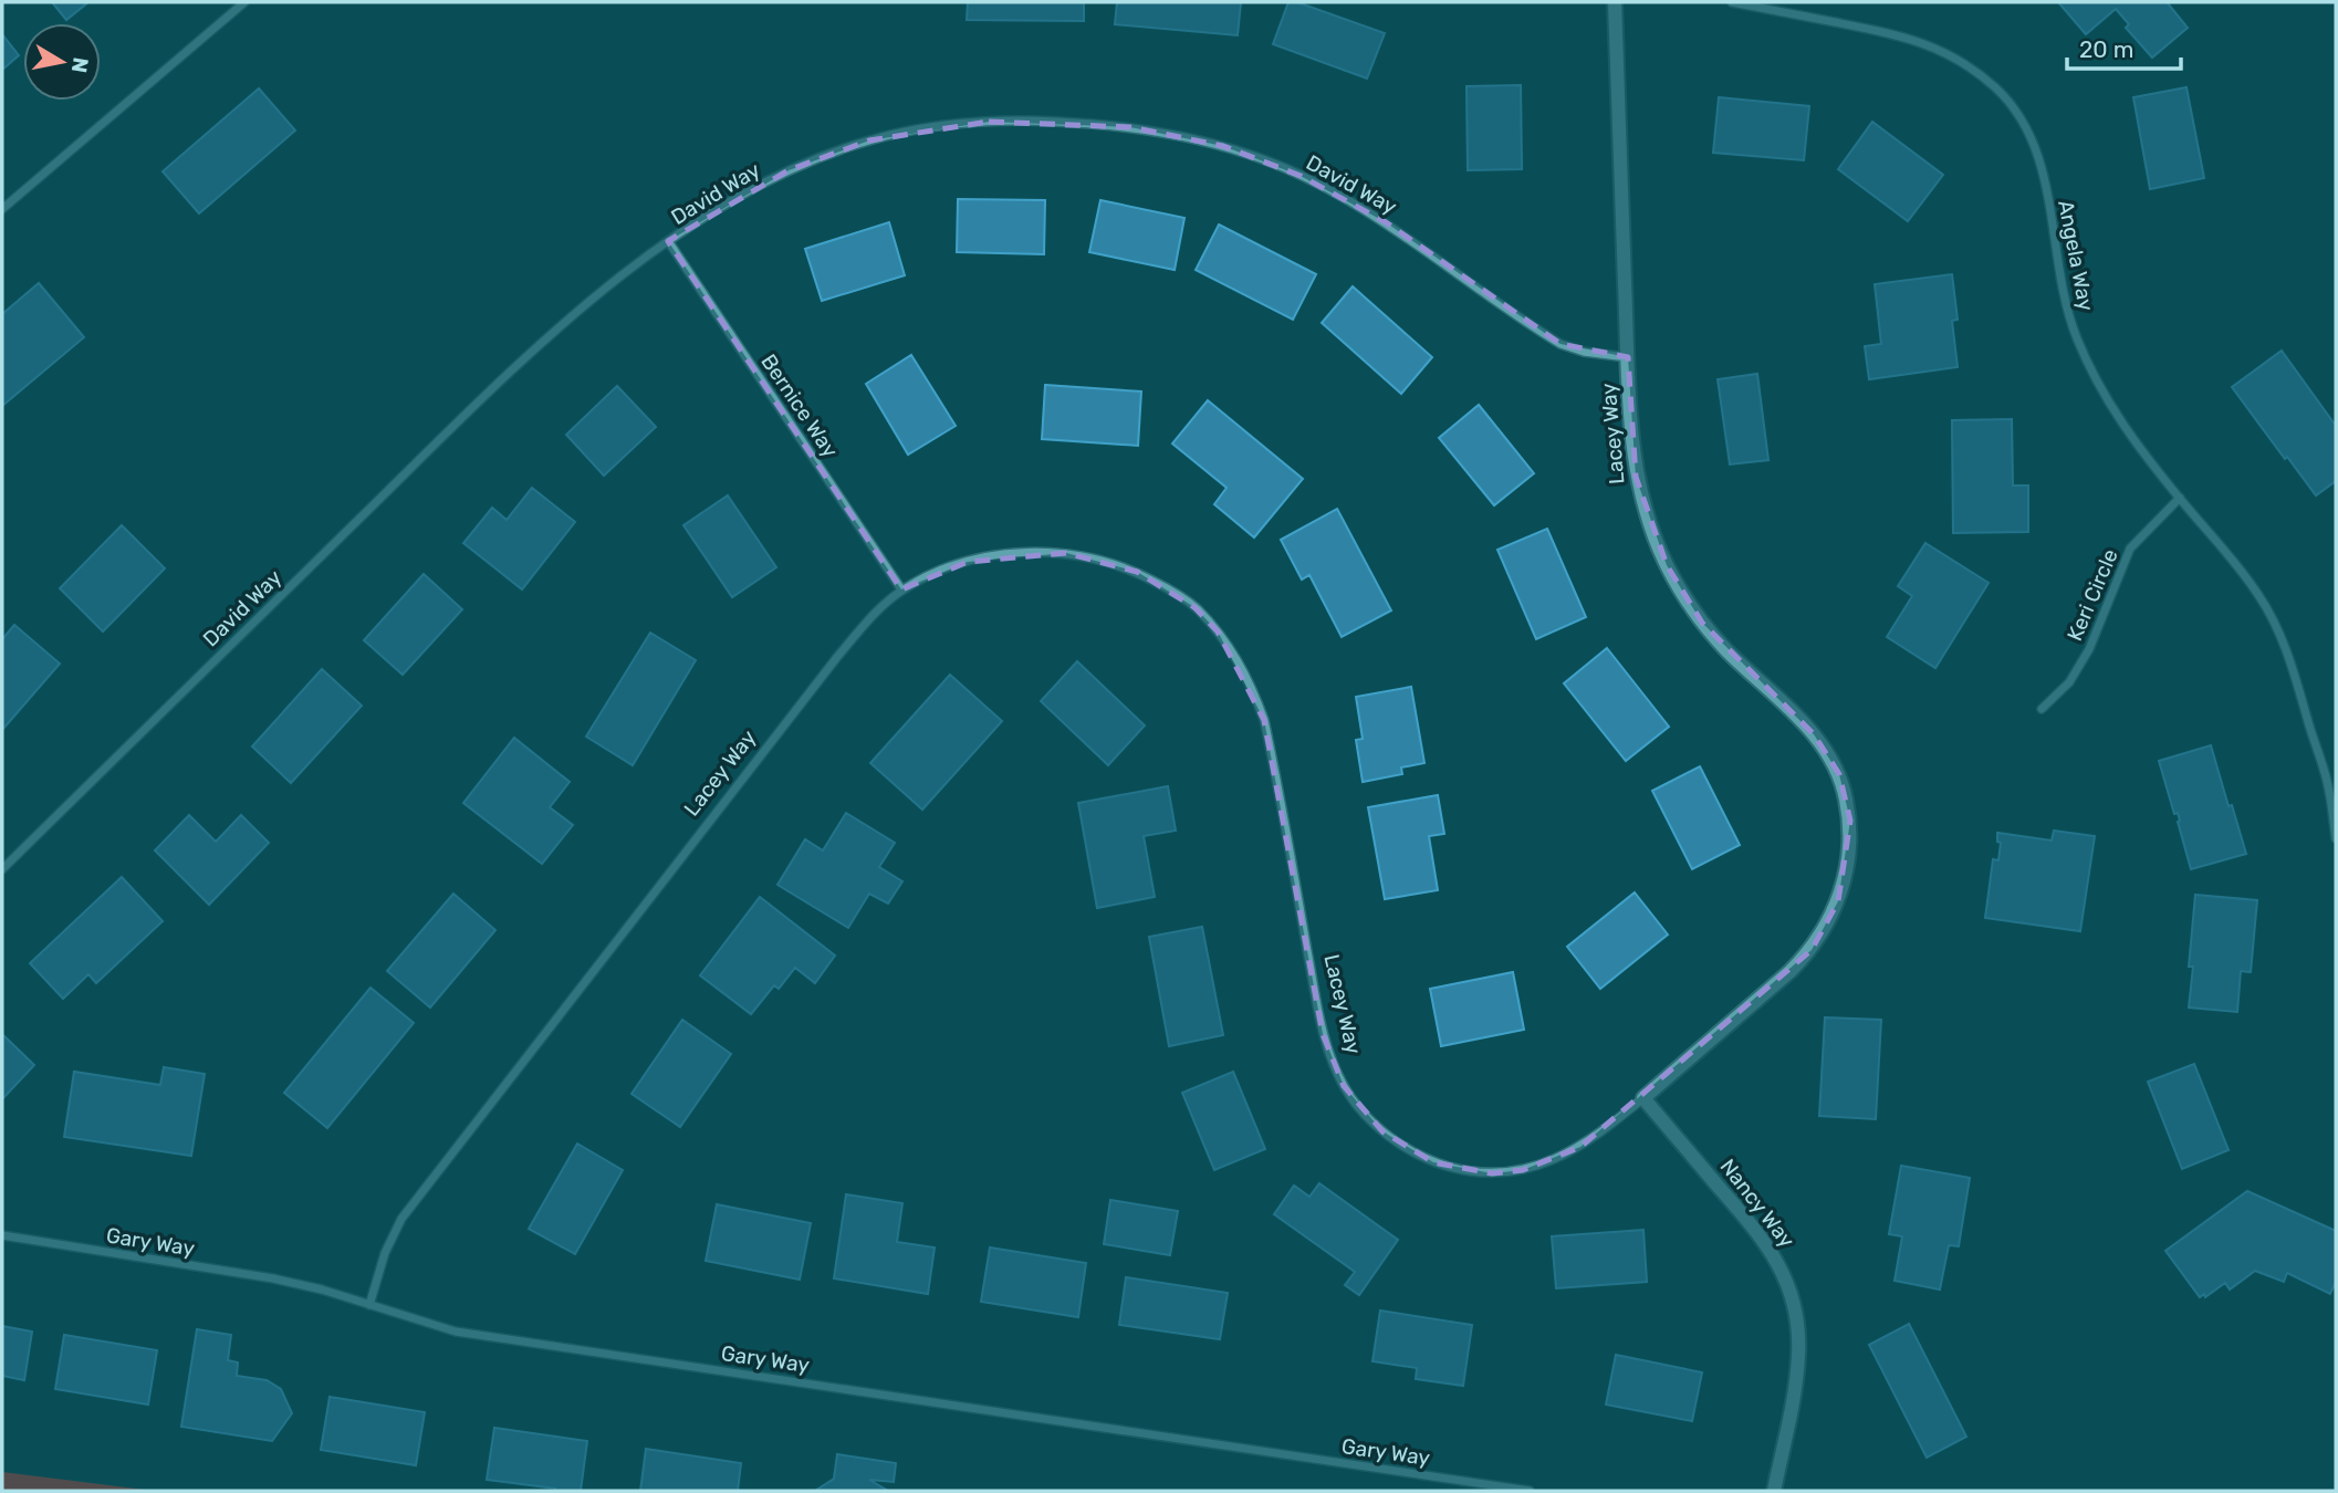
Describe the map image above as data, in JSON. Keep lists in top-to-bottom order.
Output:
{
  "streets": {
    "street": [
      "David Way",
      "Angela Way",
      "Bernice Way",
      "Lacey Way",
      "Keri Circle",
      "Nancy Way",
      "Gary Way"
    ]
  },
  "crossings": [
    ["David Way", "Bernice Way"],
    ["David Way", "Lacey Way"],
    ["Angela Way", "Keri Circle"],
    ["Bernice Way", "Lacey Way"],
    ["Lacey Way", "Nancy Way"],
    ["Lacey Way", "Gary Way"]
  ],
  "scale_bar": "20 m",
  "north": "right"
}
